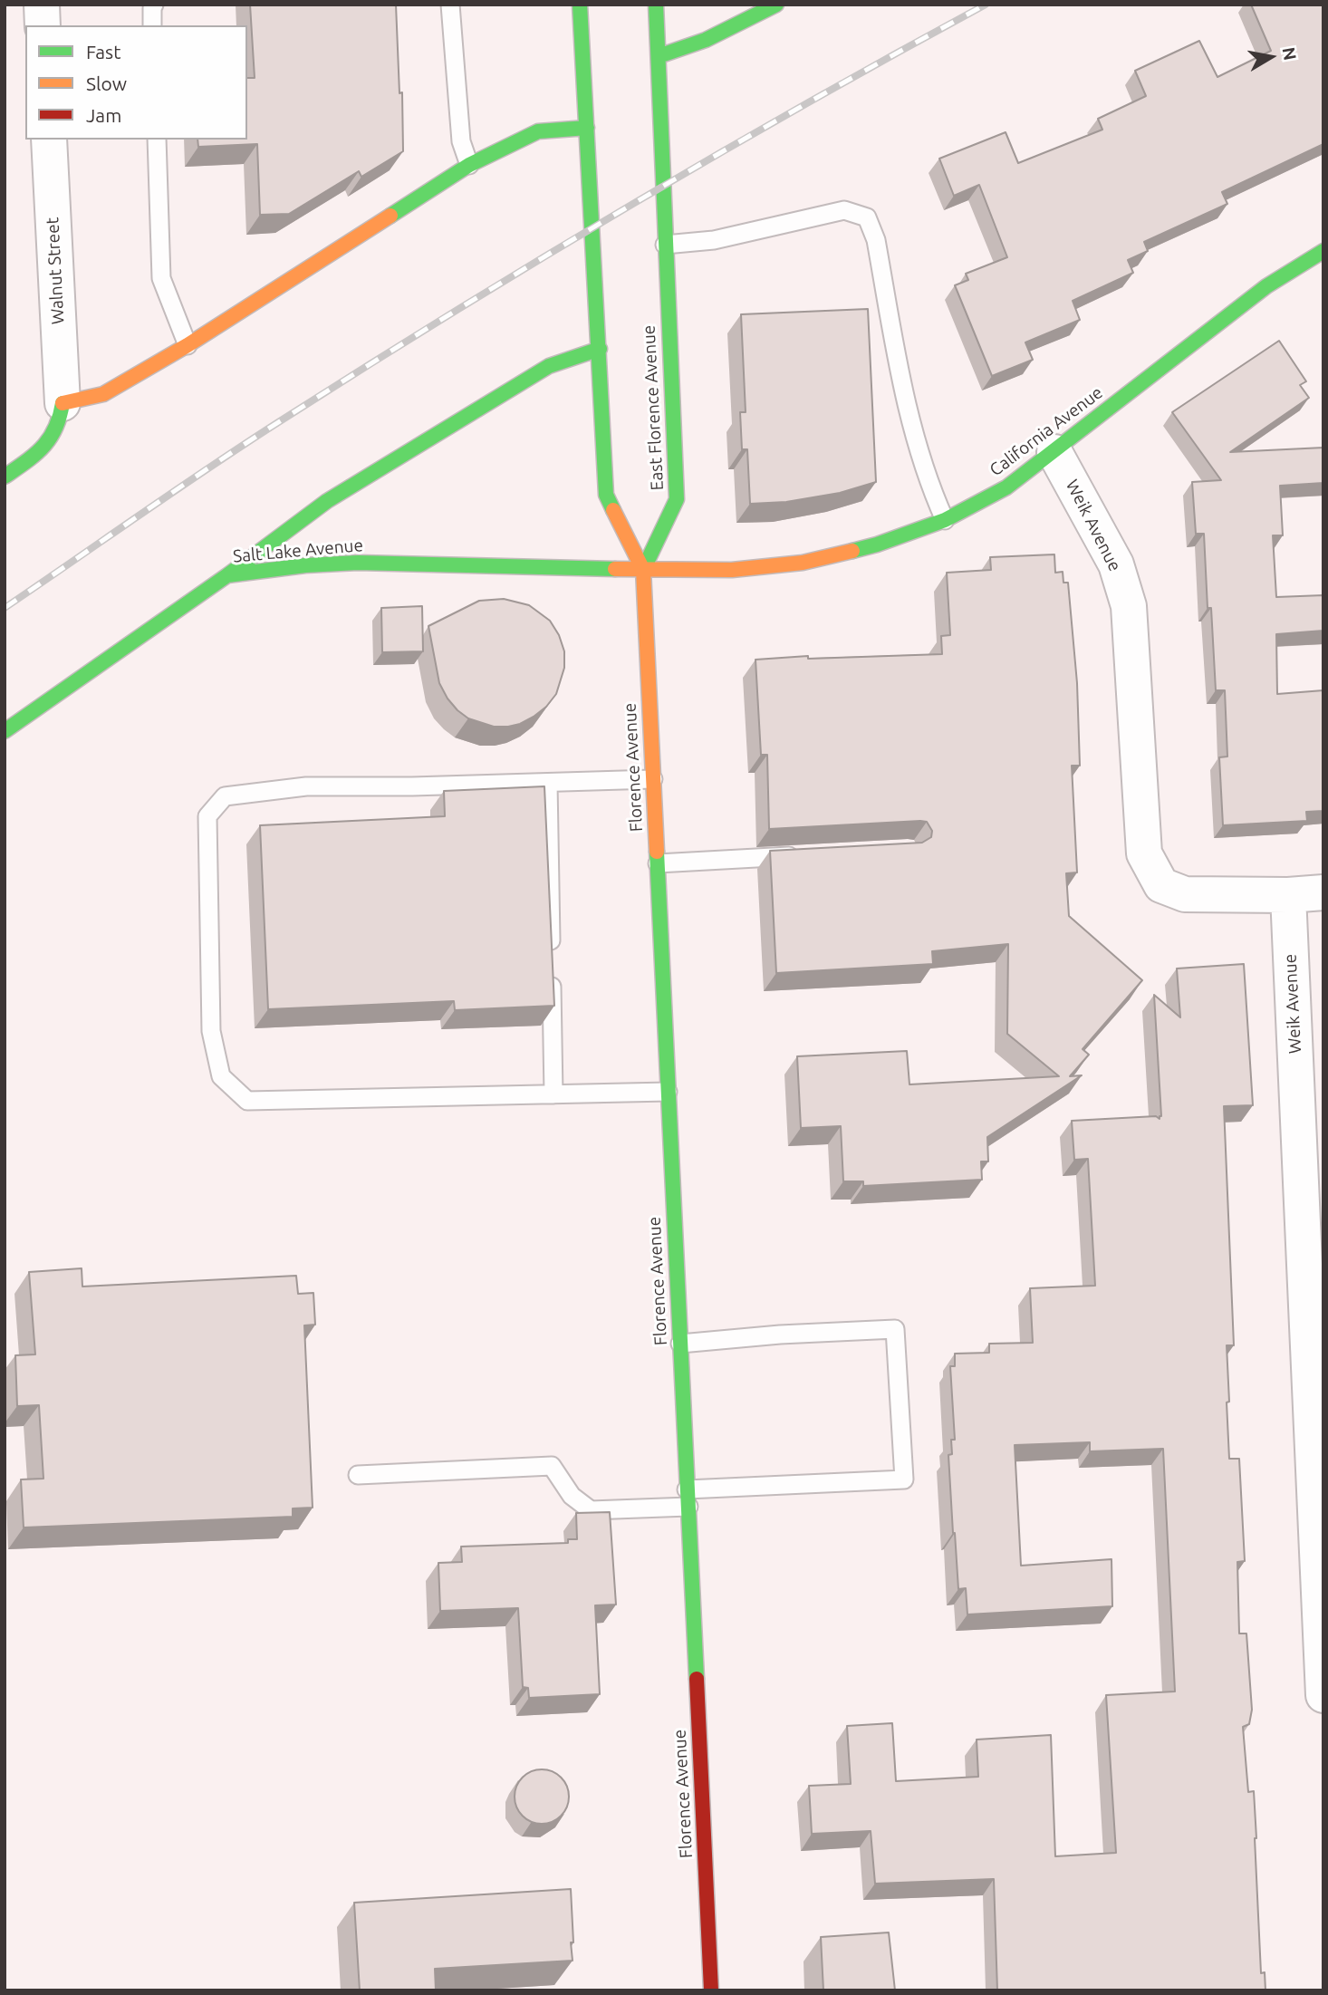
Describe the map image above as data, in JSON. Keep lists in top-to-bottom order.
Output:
{
  "streets": {
    "main road": [
      "East Florence Avenue",
      "California Avenue",
      "Salt Lake Avenue",
      "Florence Avenue"
    ],
    "street": ["Walnut Street", "Weik Avenue"]
  },
  "crossings": [
    ["East Florence Avenue", "California Avenue"],
    ["East Florence Avenue", "Salt Lake Avenue"],
    ["East Florence Avenue", "Florence Avenue"],
    ["California Avenue", "Weik Avenue"],
    ["California Avenue", "Salt Lake Avenue"],
    ["California Avenue", "Florence Avenue"],
    ["Salt Lake Avenue", "Florence Avenue"]
  ],
  "legend": ["Fast", "Slow", "Jam"],
  "north": "right"
}
